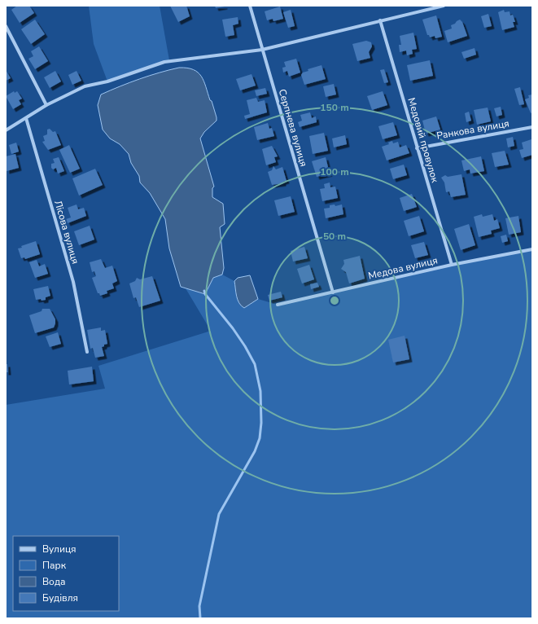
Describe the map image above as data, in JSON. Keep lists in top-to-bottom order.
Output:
{
  "streets": {
    "street": [
      "Серпнева вулиця",
      "Ранкова вулиця",
      "Медовий провулок",
      "Лісова вулиця",
      "Медова вулиця"
    ]
  },
  "crossings": [
    ["Серпнева вулиця", "Медова вулиця"],
    ["Ранкова вулиця", "Медовий провулок"],
    ["Медовий провулок", "Медова вулиця"]
  ],
  "legend": [
    "Вулиця",
    "Парк",
    "Вода",
    "Будівля"
  ],
  "rings": ["150 m", "100 m", "50 m"]
}
